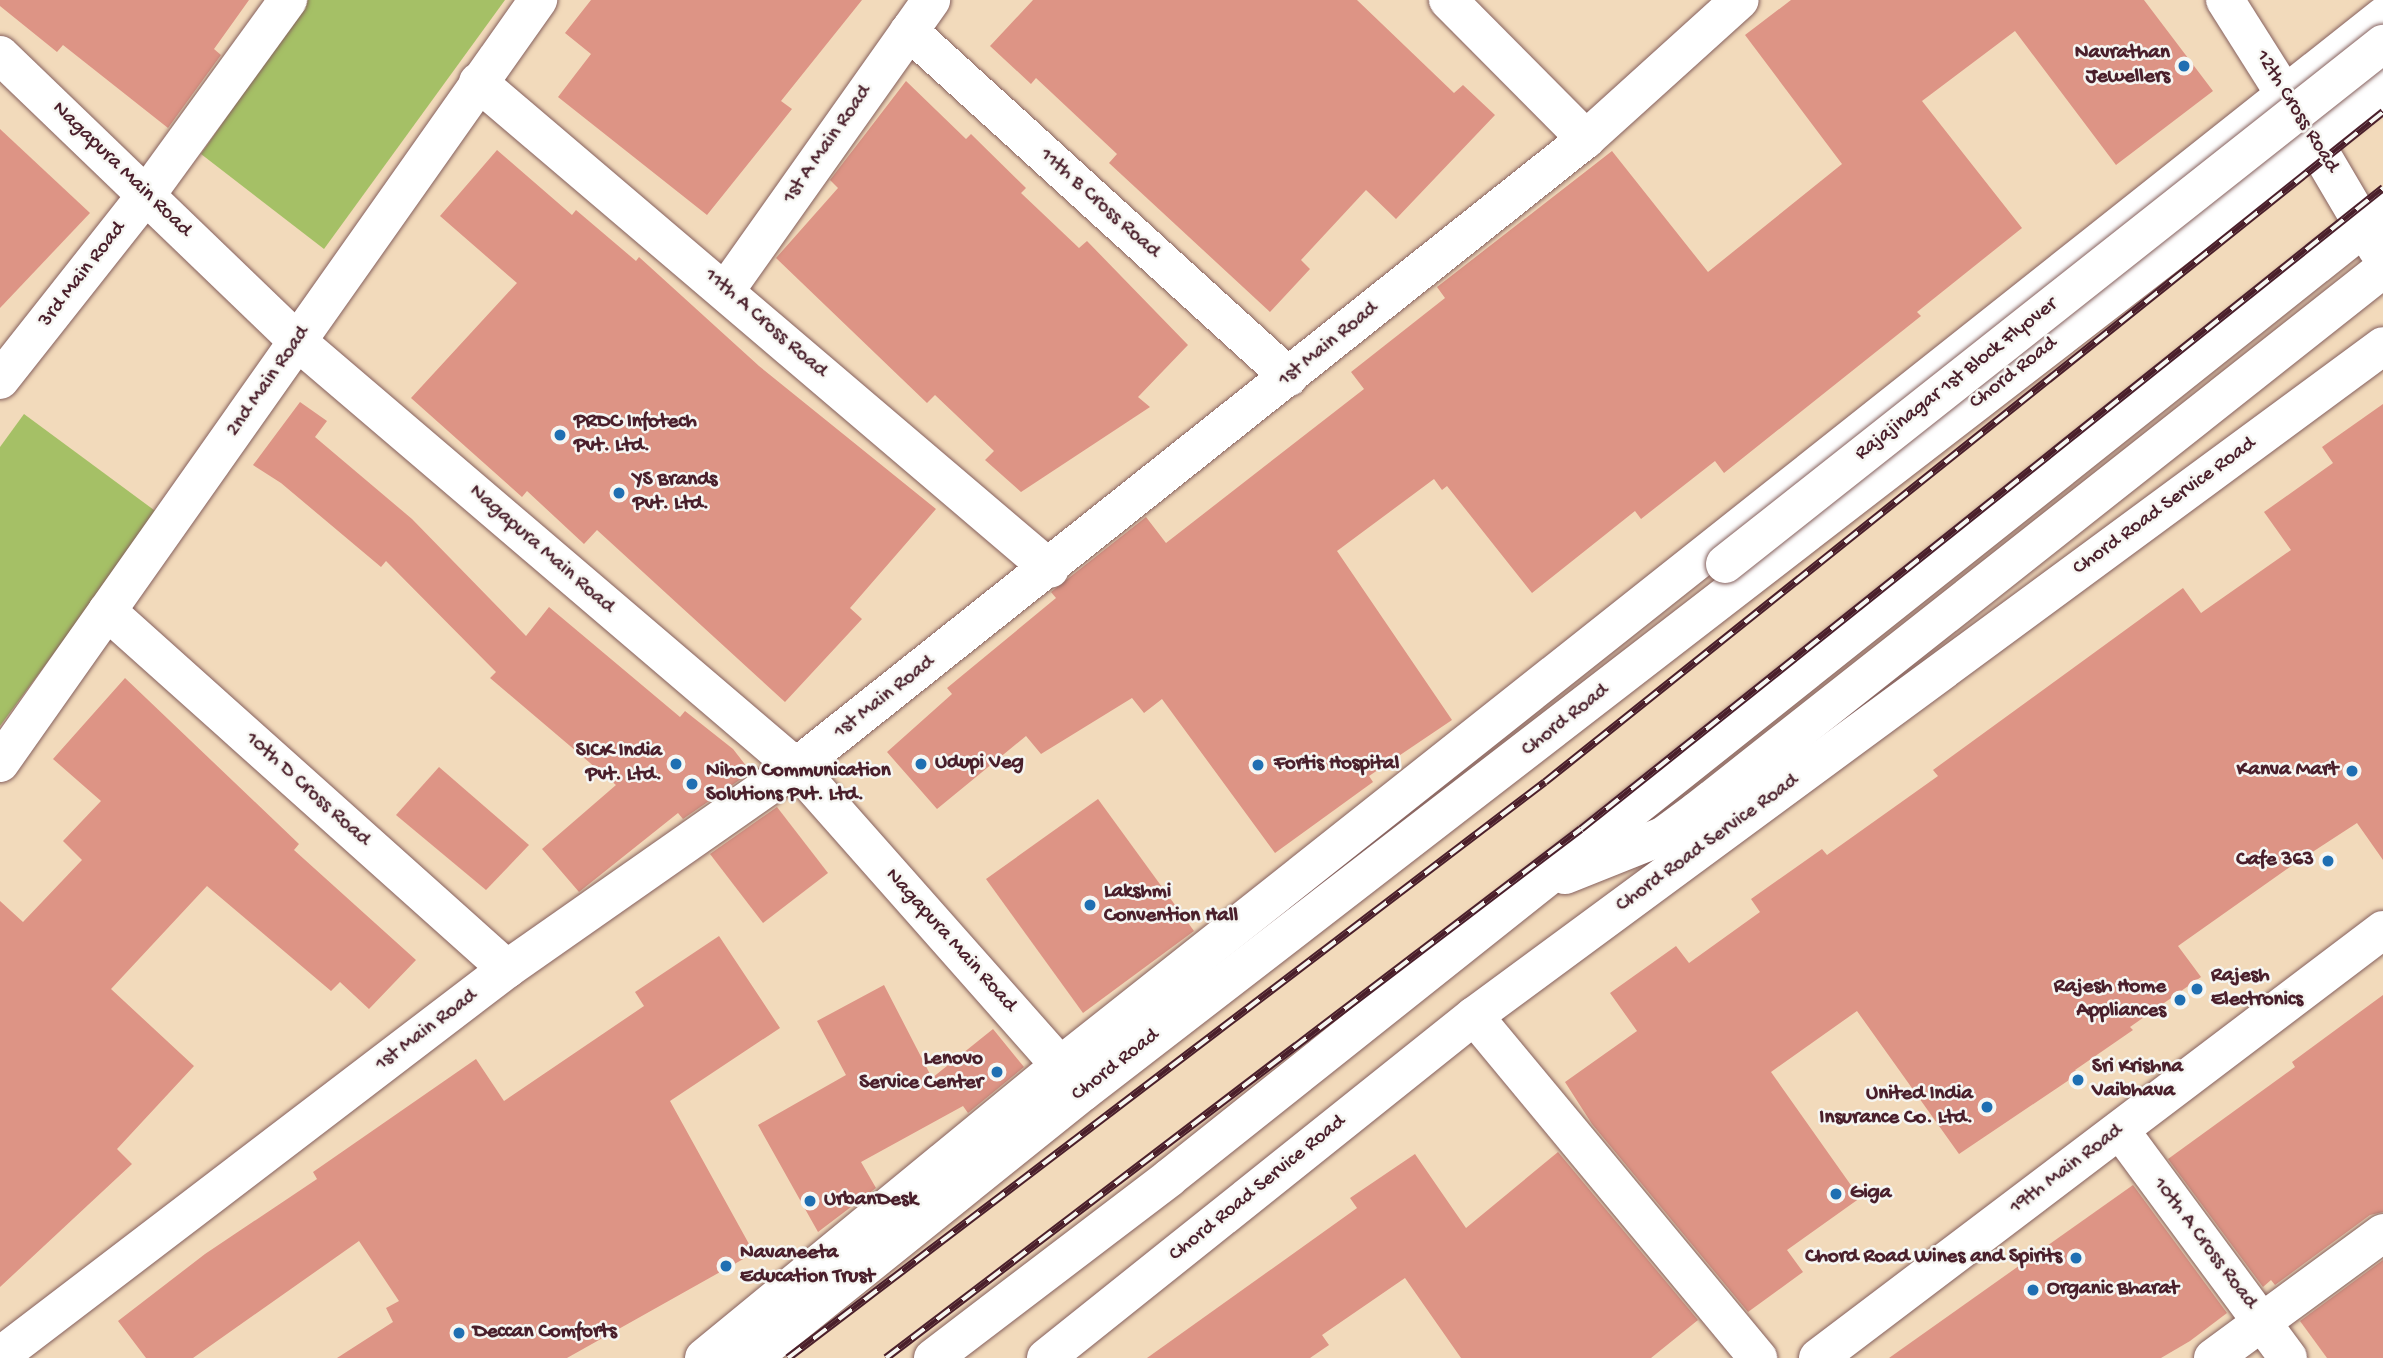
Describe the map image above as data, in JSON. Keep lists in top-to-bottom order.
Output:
{
  "streets": {
    "street": [
      "12th Cross Road",
      "1st A Main Road",
      "Nagapura Main Road",
      "11th B Cross Road",
      "3rd Main Road",
      "11th A Cross Road",
      "1st Main Road",
      "Chord Road",
      "Rajajinagar 1st Block Flyover",
      "2nd Main Road",
      "Chord Road Service Road",
      "10th D Cross Road",
      "19th Main Road",
      "10th A Cross Road"
    ]
  },
  "crossings": [
    ["12th Cross Road", "Chord Road"],
    ["1st A Main Road", "11th B Cross Road"],
    ["1st A Main Road", "11th A Cross Road"],
    ["Nagapura Main Road", "3rd Main Road"],
    ["Nagapura Main Road", "1st Main Road"],
    ["Nagapura Main Road", "Chord Road"],
    ["Nagapura Main Road", "2nd Main Road"],
    ["11th B Cross Road", "1st Main Road"],
    ["11th A Cross Road", "1st Main Road"],
    ["11th A Cross Road", "2nd Main Road"],
    ["1st Main Road", "10th D Cross Road"],
    ["Chord Road", "Rajajinagar 1st Block Flyover"],
    ["2nd Main Road", "10th D Cross Road"],
    ["19th Main Road", "10th A Cross Road"]
  ],
  "places": [
    "Navrathan Jewellers",
    "PRDC Infotech Pvt. Ltd.",
    "YS Brands Pvt. Ltd.",
    "SICK India Pvt. Ltd.",
    "Udupi Veg",
    "Fortis Hospital",
    "Kanva Mart",
    "Nihon Communication Solutions Pvt. Ltd.",
    "Cafe 363",
    "Lakshmi Convention Hall",
    "Rajesh Electronics",
    "Rajesh Home Appliances",
    "Lenovo Service Center",
    "Sri Krishna Vaibhava",
    "United India Insurance Co. Ltd.",
    "Giga",
    "UrbanDesk",
    "Chord Road Wines and Spirits",
    "Navaneeta Education Trust",
    "Organic Bharat",
    "Deccan Comforts"
  ]
}
